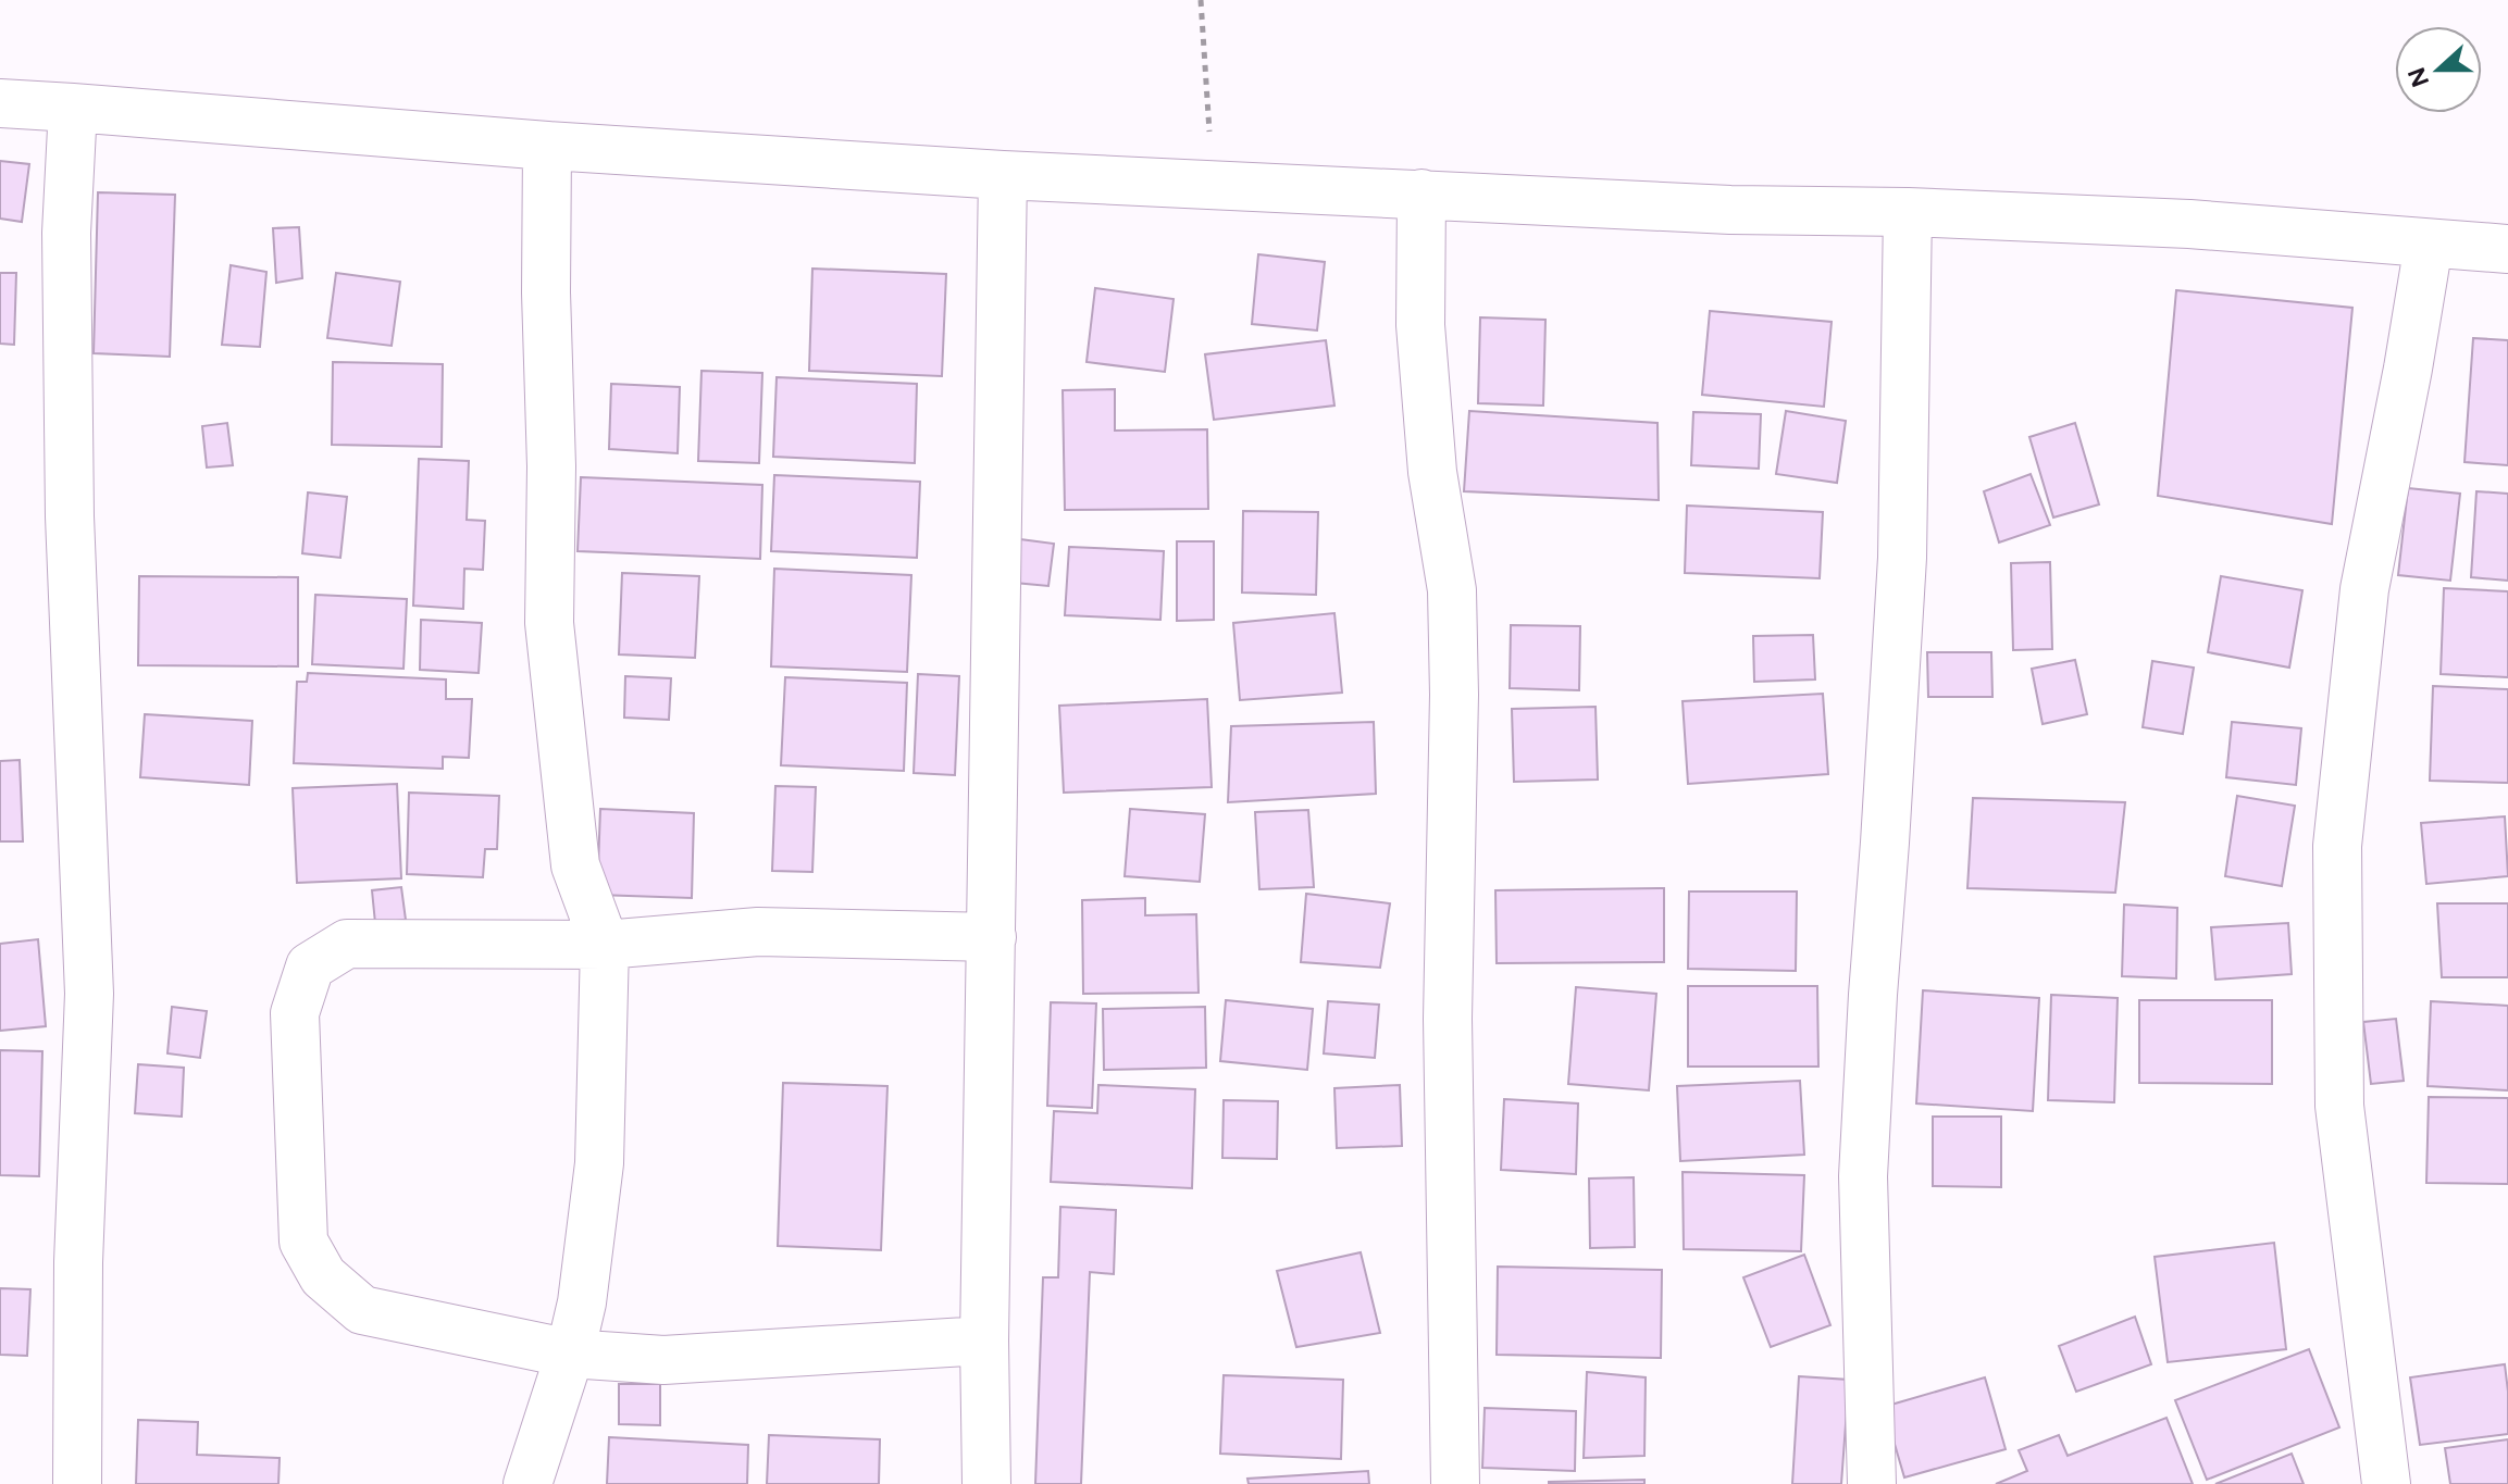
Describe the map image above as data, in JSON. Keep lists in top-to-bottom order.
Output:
{
  "north": "left"
}
